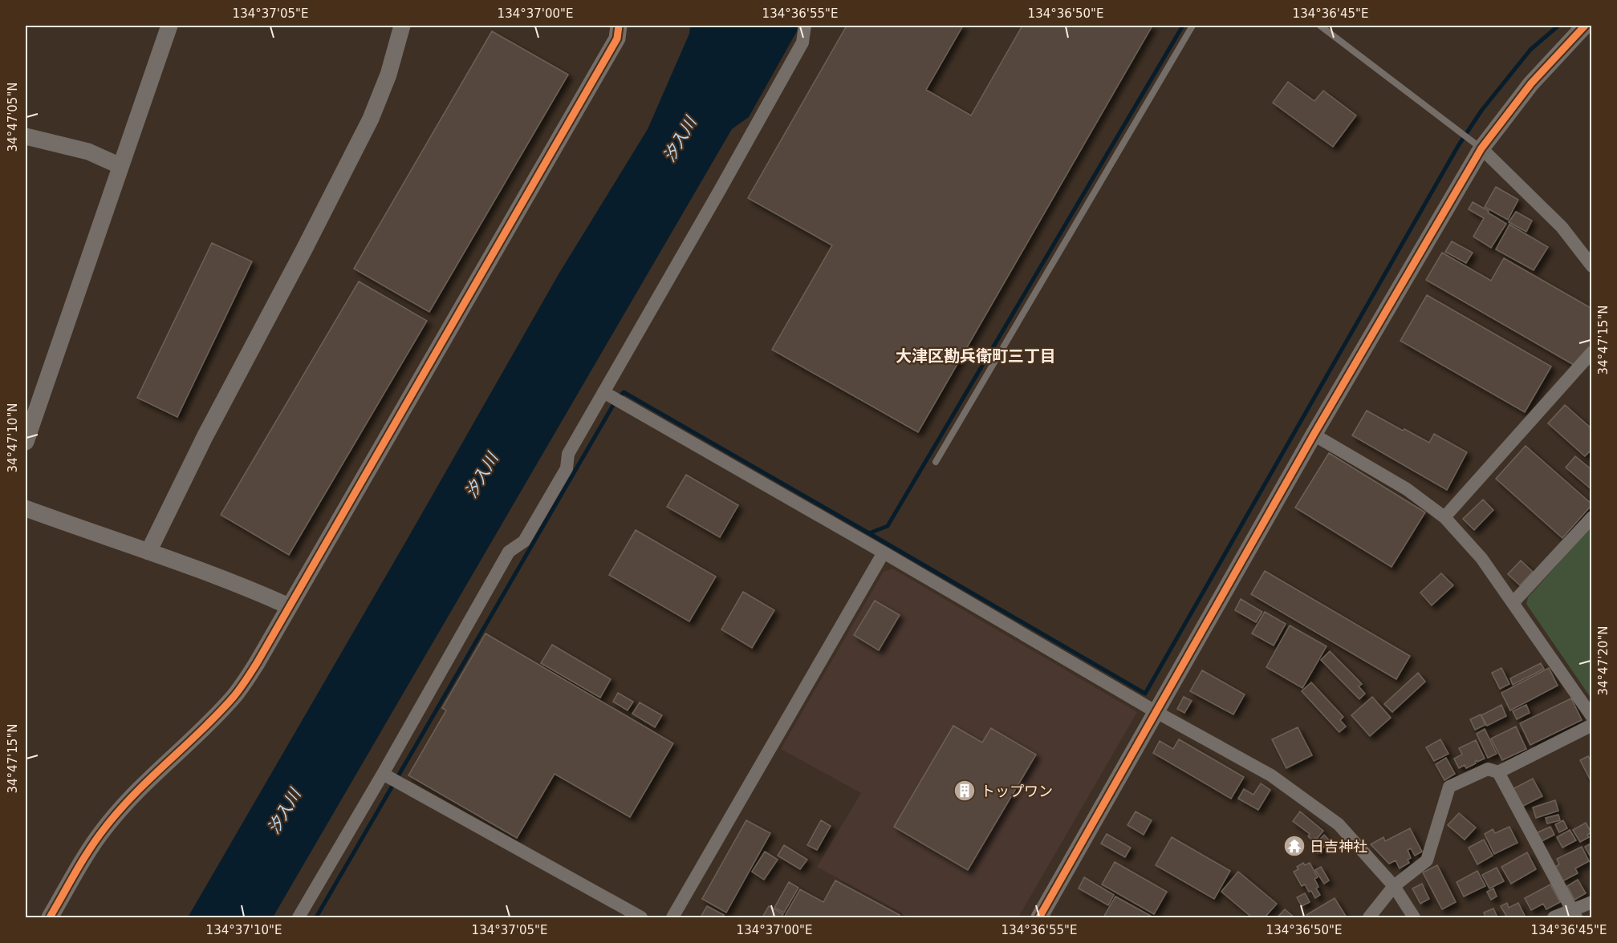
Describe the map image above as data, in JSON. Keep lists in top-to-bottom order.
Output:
{
  "districts": ["大津区勘兵衛町三丁目"],
  "water": ["汐入川"],
  "places": {
    "building": ["トップワン"],
    "temple": ["日吉神社"]
  },
  "coordinates": [
    "134°37'05\"E",
    "134°37'00\"E",
    "134°36'55\"E",
    "134°36'50\"E",
    "134°36'45\"E",
    "34°47'05\"N",
    "34°47'15\"N",
    "34°47'10\"N",
    "34°47'20\"N",
    "134°37'10\"E"
  ]
}
